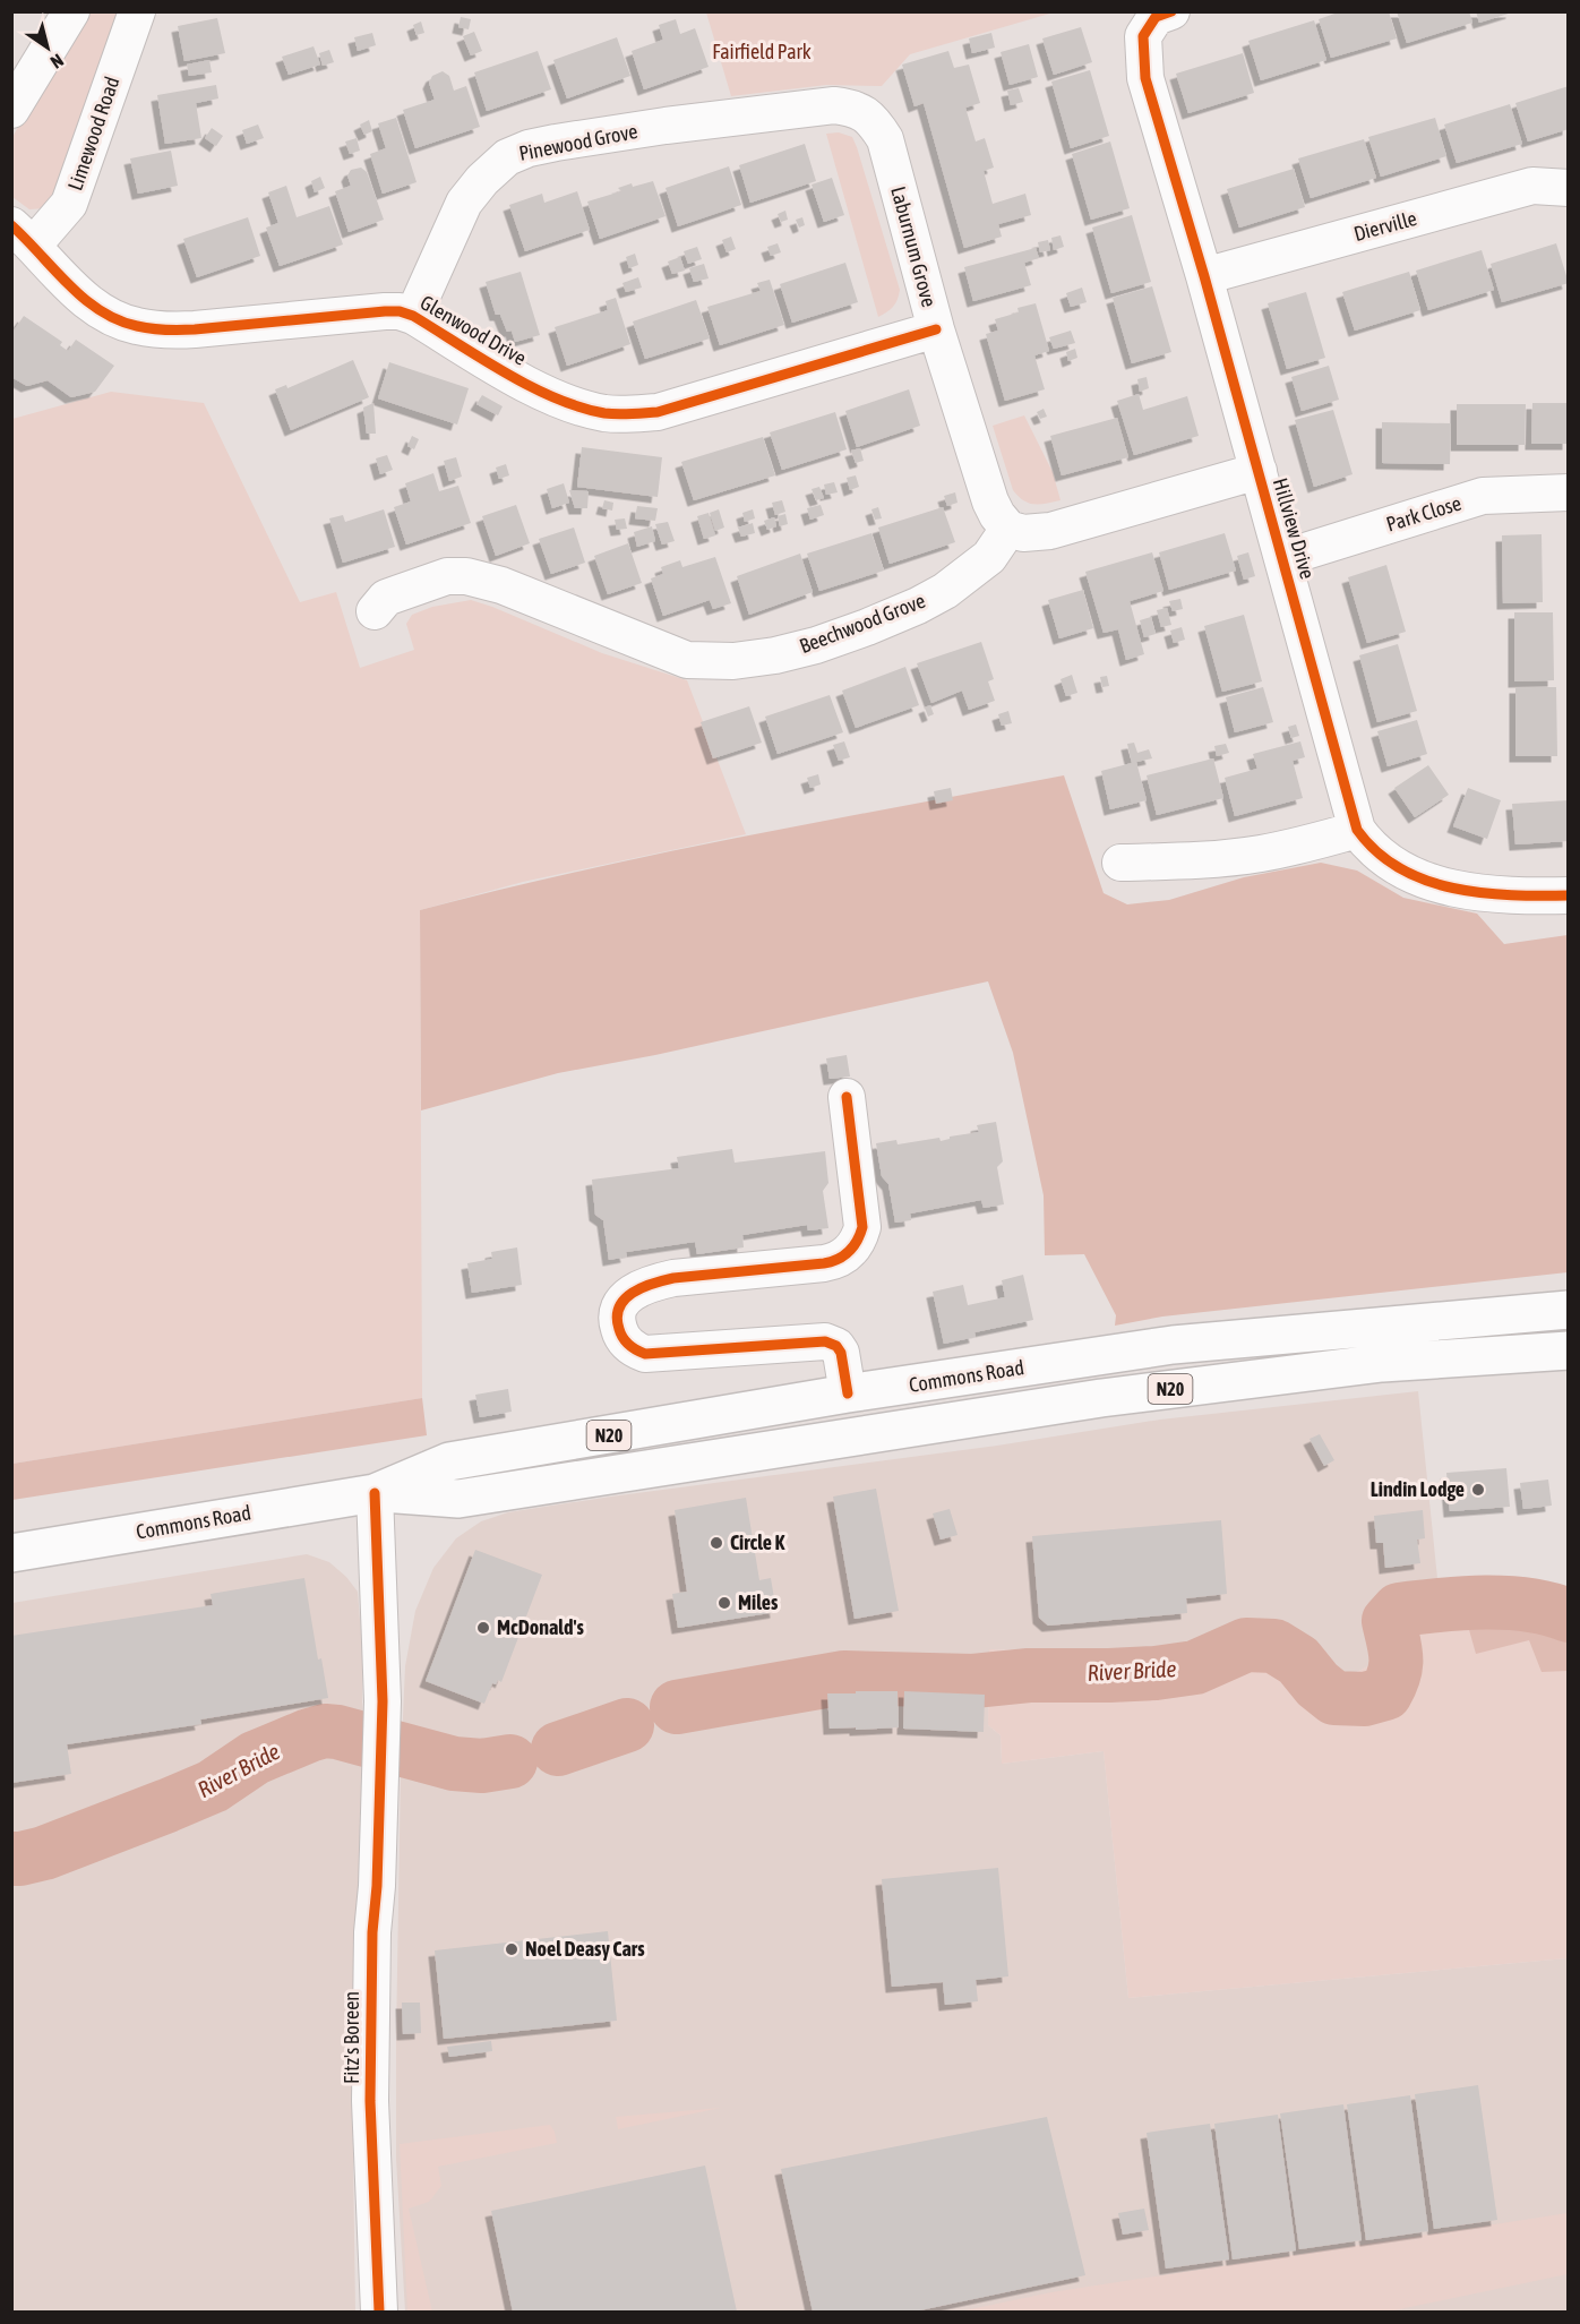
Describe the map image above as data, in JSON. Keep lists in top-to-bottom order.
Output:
{
  "streets": {
    "highway": ["Commons Road", "N20"],
    "street": [
      "Limewood Road",
      "Pinewood Grove",
      "Dierville",
      "Laburnum Grove",
      "Glenwood Drive",
      "Park Close",
      "Hillview Drive",
      "Beechwood Grove",
      "Fitz's Boreen"
    ]
  },
  "crossings": [
    ["Limewood Road", "Glenwood Drive"],
    ["Pinewood Grove", "Laburnum Grove"],
    ["Pinewood Grove", "Glenwood Drive"],
    ["Dierville", "Hillview Drive"],
    ["Laburnum Grove", "Glenwood Drive"],
    ["Laburnum Grove", "Beechwood Grove"],
    ["Park Close", "Hillview Drive"],
    ["Commons Road", "Fitz's Boreen"]
  ],
  "water": ["River Bride"],
  "parks": ["Fairfield Park"],
  "places": [
    "Lindin Lodge",
    "Circle K",
    "Miles",
    "McDonald's",
    "Noel Deasy Cars"
  ],
  "north": "bottom right"
}
